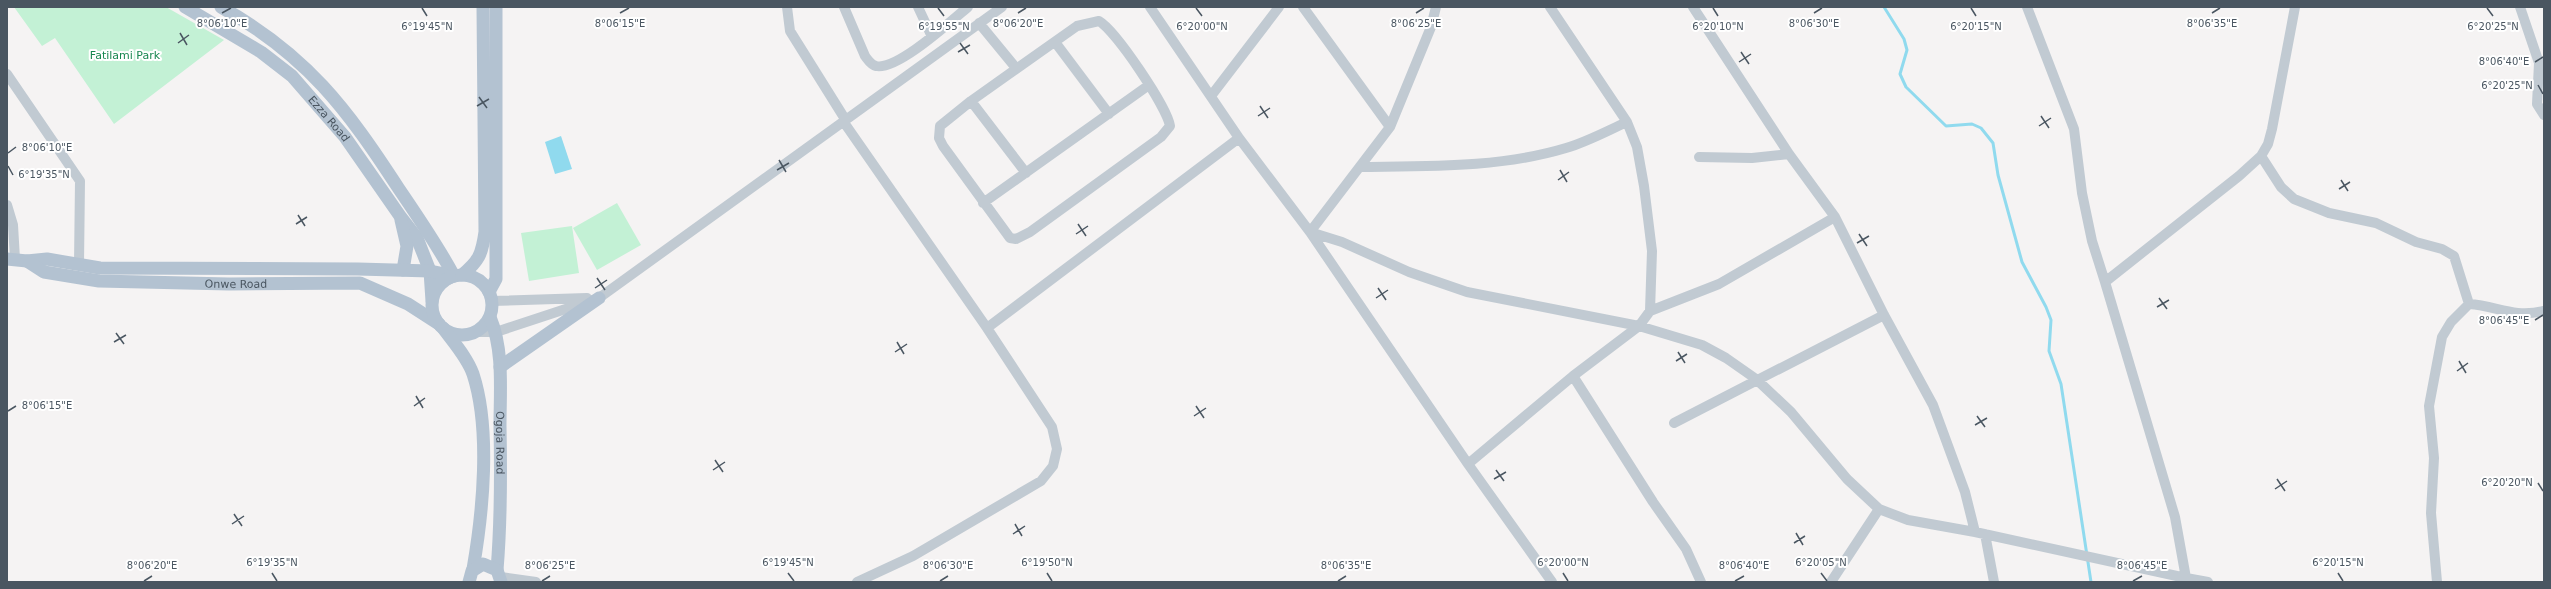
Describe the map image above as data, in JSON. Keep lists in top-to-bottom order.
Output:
{
  "streets": {
    "main road": ["Ezza Road", "Onwe Road", "Ogoja Road"]
  },
  "crossings": [
    ["Ezza Road", "Onwe Road"],
    ["Ezza Road", "Ogoja Road"],
    ["Onwe Road", "Ogoja Road"]
  ],
  "parks": ["Fatilami Park"],
  "coordinates": [
    "8°06'10\"E",
    "8°06'15\"E",
    "8°06'20\"E",
    "8°06'25\"E",
    "8°06'30\"E",
    "8°06'35\"E",
    "6°19'45\"N",
    "6°19'55\"N",
    "6°20'00\"N",
    "6°20'15\"N",
    "6°20'10\"N",
    "6°20'25\"N",
    "8°06'40\"E",
    "6°19'35\"N",
    "8°06'45\"E",
    "6°20'20\"N",
    "6°19'50\"N",
    "6°20'05\"N"
  ]
}
